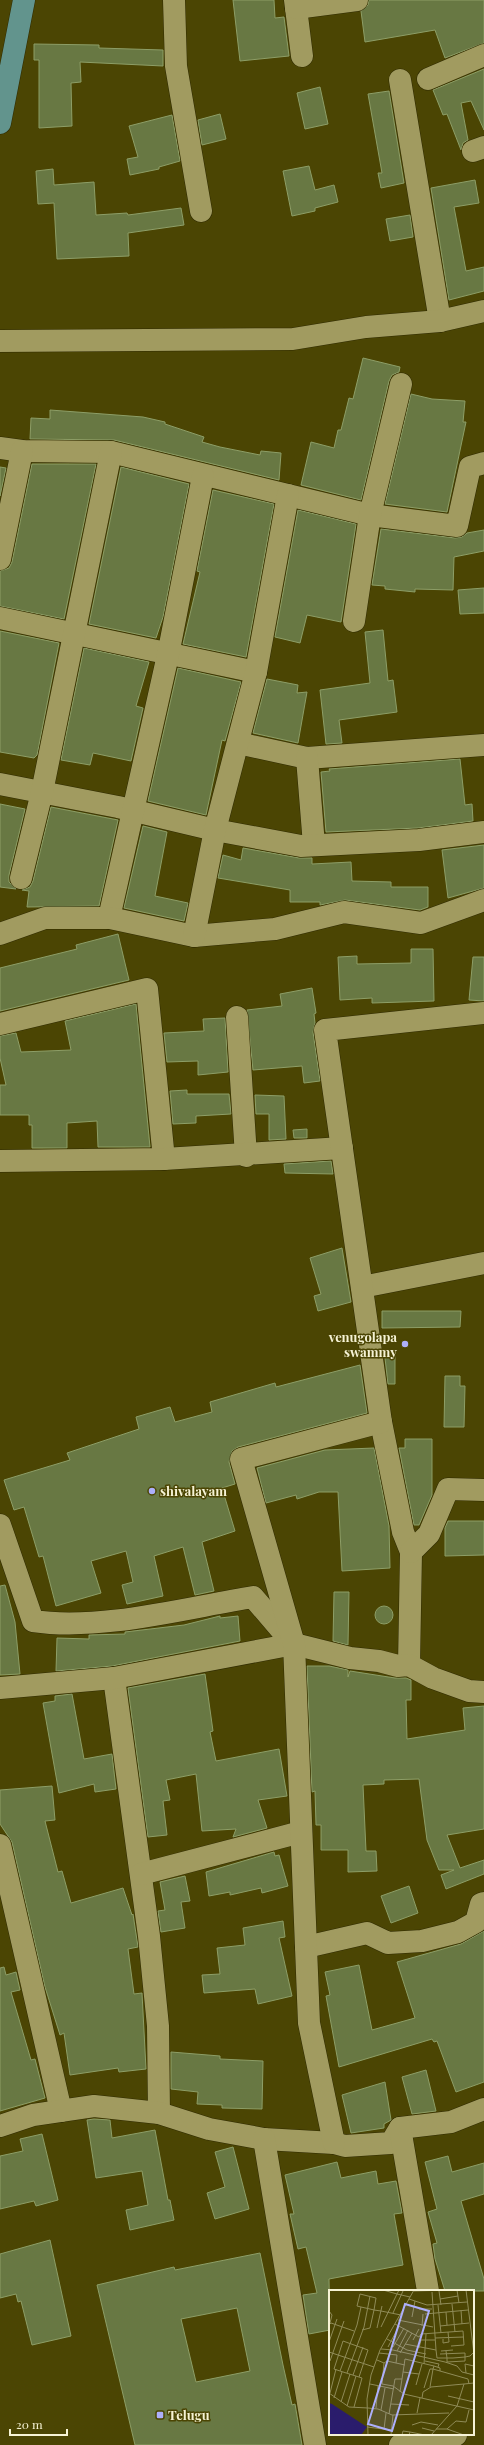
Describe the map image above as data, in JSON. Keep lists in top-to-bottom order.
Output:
{
  "places": {
    "other": ["venugolapa swammy", "shivalayam"],
    "transit": ["Telugu"]
  },
  "scale_bar": "20 m"
}
